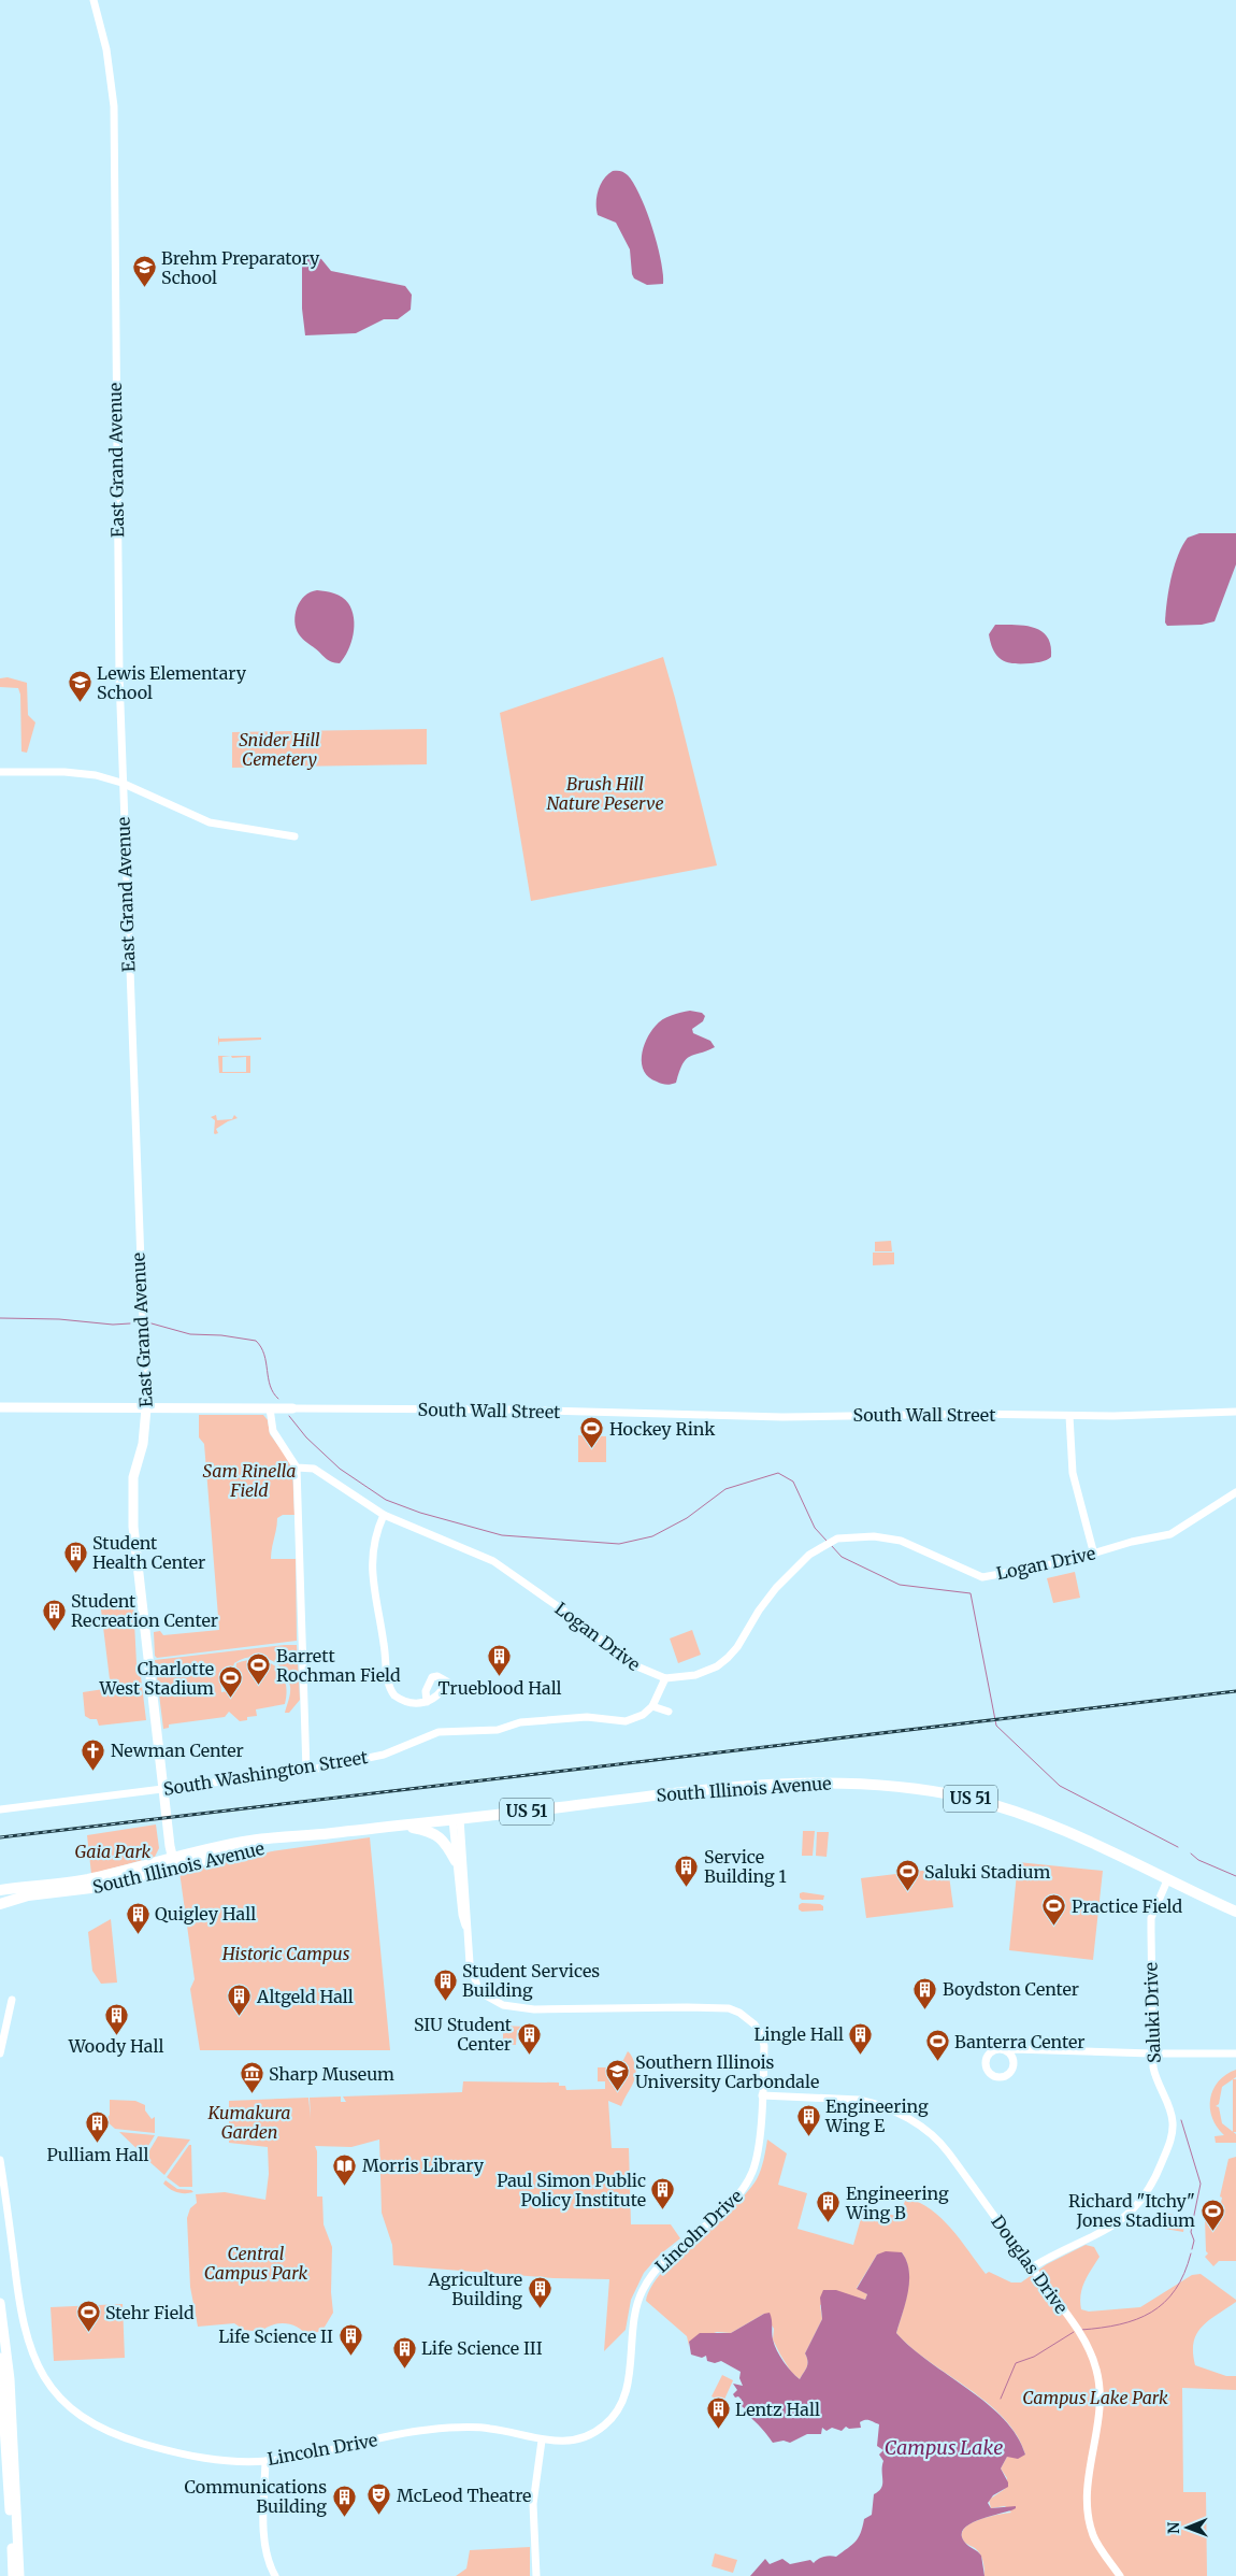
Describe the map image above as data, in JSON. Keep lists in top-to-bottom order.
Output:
{
  "streets": {
    "highway": ["South Illinois Avenue", "US 51"],
    "main road": ["East Grand Avenue", "South Wall Street"],
    "street": [
      "Logan Drive",
      "South Washington Street",
      "Saluki Drive",
      "Lincoln Drive",
      "Douglas Drive"
    ]
  },
  "crossings": [
    ["East Grand Avenue", "South Wall Street"],
    ["East Grand Avenue", "South Washington Street"],
    ["East Grand Avenue", "South Illinois Avenue"],
    ["South Illinois Avenue", "Saluki Drive"],
    ["South Illinois Avenue", "Lincoln Drive"],
    ["Saluki Drive", "Douglas Drive"],
    ["Lincoln Drive", "Douglas Drive"]
  ],
  "water": ["Campus Lake"],
  "parks": [
    "Snider Hill Cemetery",
    "Brush Hill Nature Peserve",
    "Sam Rinella Field",
    "Gaia Park",
    "Historic Campus",
    "Kumakura Garden",
    "Central Campus Park",
    "Campus Lake Park"
  ],
  "places": {
    "school or university": ["Brehm Preparatory School", "Lewis Elementary School", "Southern Illinois University Carbondale"],
    "sports": [
      "Hockey Rink",
      "Barrett Rochman Field",
      "Charlotte West Stadium",
      "Saluki Stadium",
      "Practice Field",
      "Banterra Center",
      "Richard \"Itchy\" Jones Stadium",
      "Stehr Field"
    ],
    "building": [
      "Student Health Center",
      "Student Recreation Center",
      "Trueblood Hall",
      "Service Building 1",
      "Quigley Hall",
      "Student Services Building",
      "Boydston Center",
      "Altgeld Hall",
      "Woody Hall",
      "SIU Student Center",
      "Lingle Hall",
      "Engineering Wing E",
      "Pulliam Hall",
      "Paul Simon Public Policy Institute",
      "Engineering Wing B",
      "Agriculture Building",
      "Life Science II",
      "Life Science III",
      "Lentz Hall",
      "Communications Building"
    ],
    "church": ["Newman Center"],
    "museum": ["Sharp Museum"],
    "library": ["Morris Library"],
    "theatre": ["McLeod Theatre"]
  },
  "north": "left"
}
